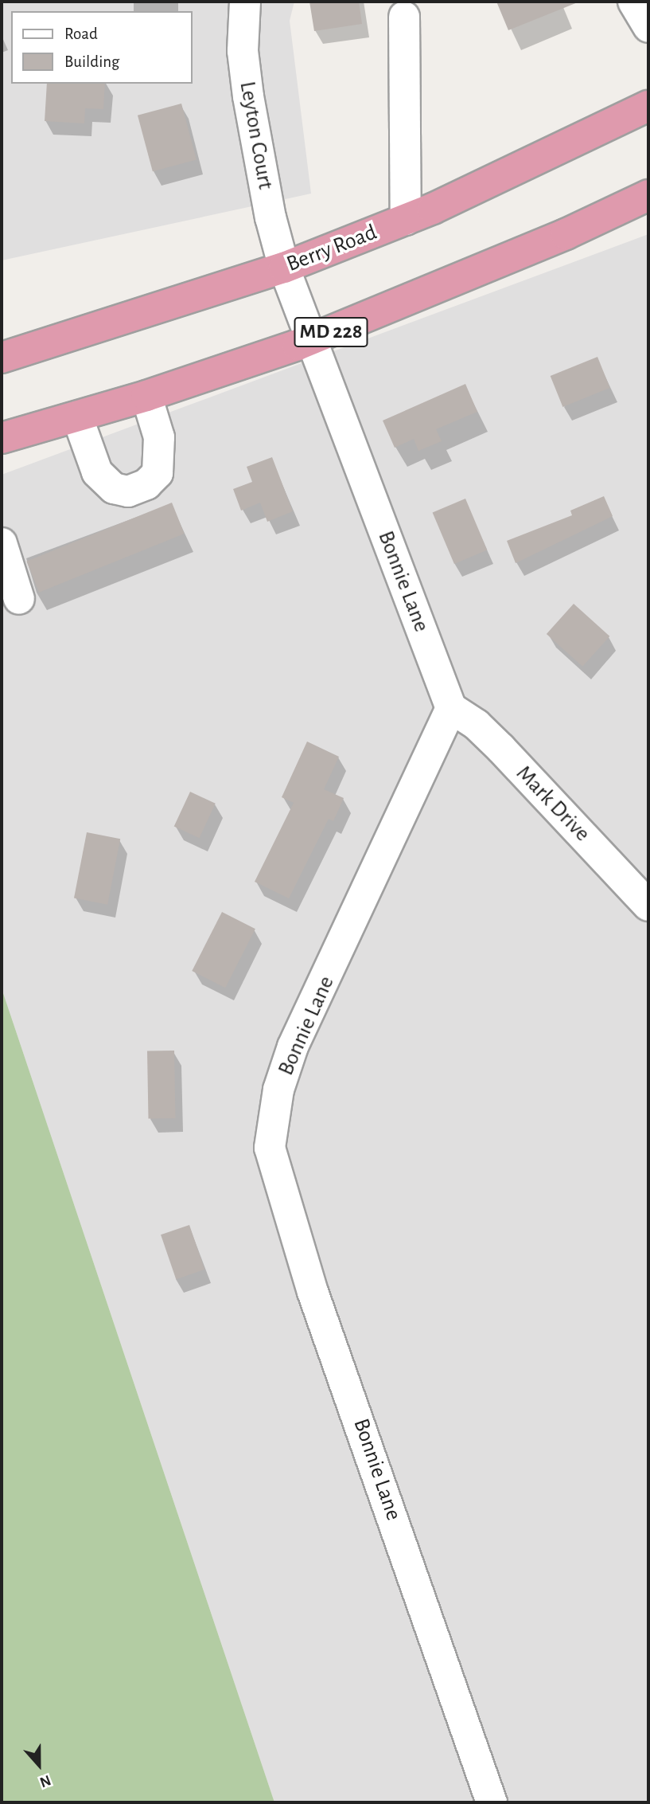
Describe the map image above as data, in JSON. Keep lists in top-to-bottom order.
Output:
{
  "streets": {
    "highway": ["Berry Road", "MD 228"],
    "street": ["Leyton Court", "Bonnie Lane", "Mark Drive"]
  },
  "crossings": [
    ["Leyton Court", "Berry Road"],
    ["Leyton Court", "Bonnie Lane"],
    ["Berry Road", "Bonnie Lane"],
    ["MD 228", "Bonnie Lane"],
    ["Bonnie Lane", "Mark Drive"]
  ],
  "legend": ["Road", "Building"],
  "north": "bottom"
}
